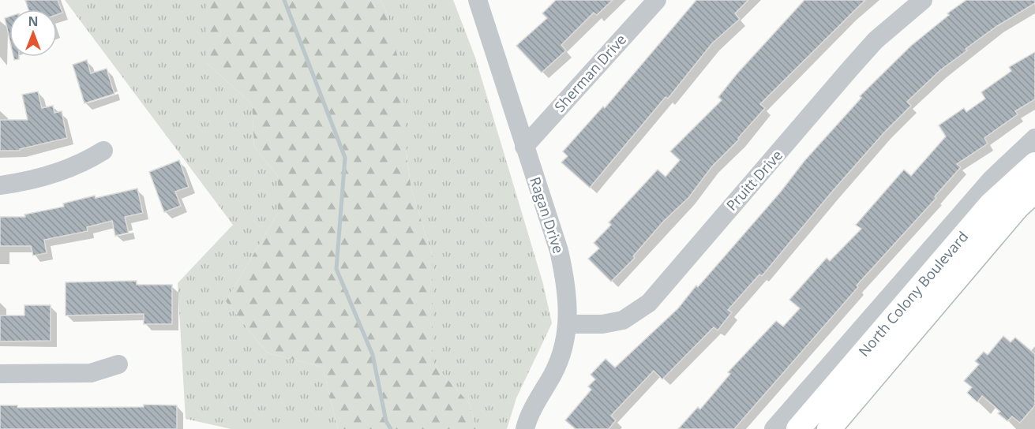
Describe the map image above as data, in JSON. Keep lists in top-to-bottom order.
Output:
{
  "streets": {
    "main road": ["North Colony Boulevard"],
    "street": ["Sherman Drive", "Pruitt Drive", "Ragan Drive"]
  },
  "crossings": [
    ["Sherman Drive", "Ragan Drive"],
    ["Pruitt Drive", "Ragan Drive"]
  ],
  "north": "top"
}
